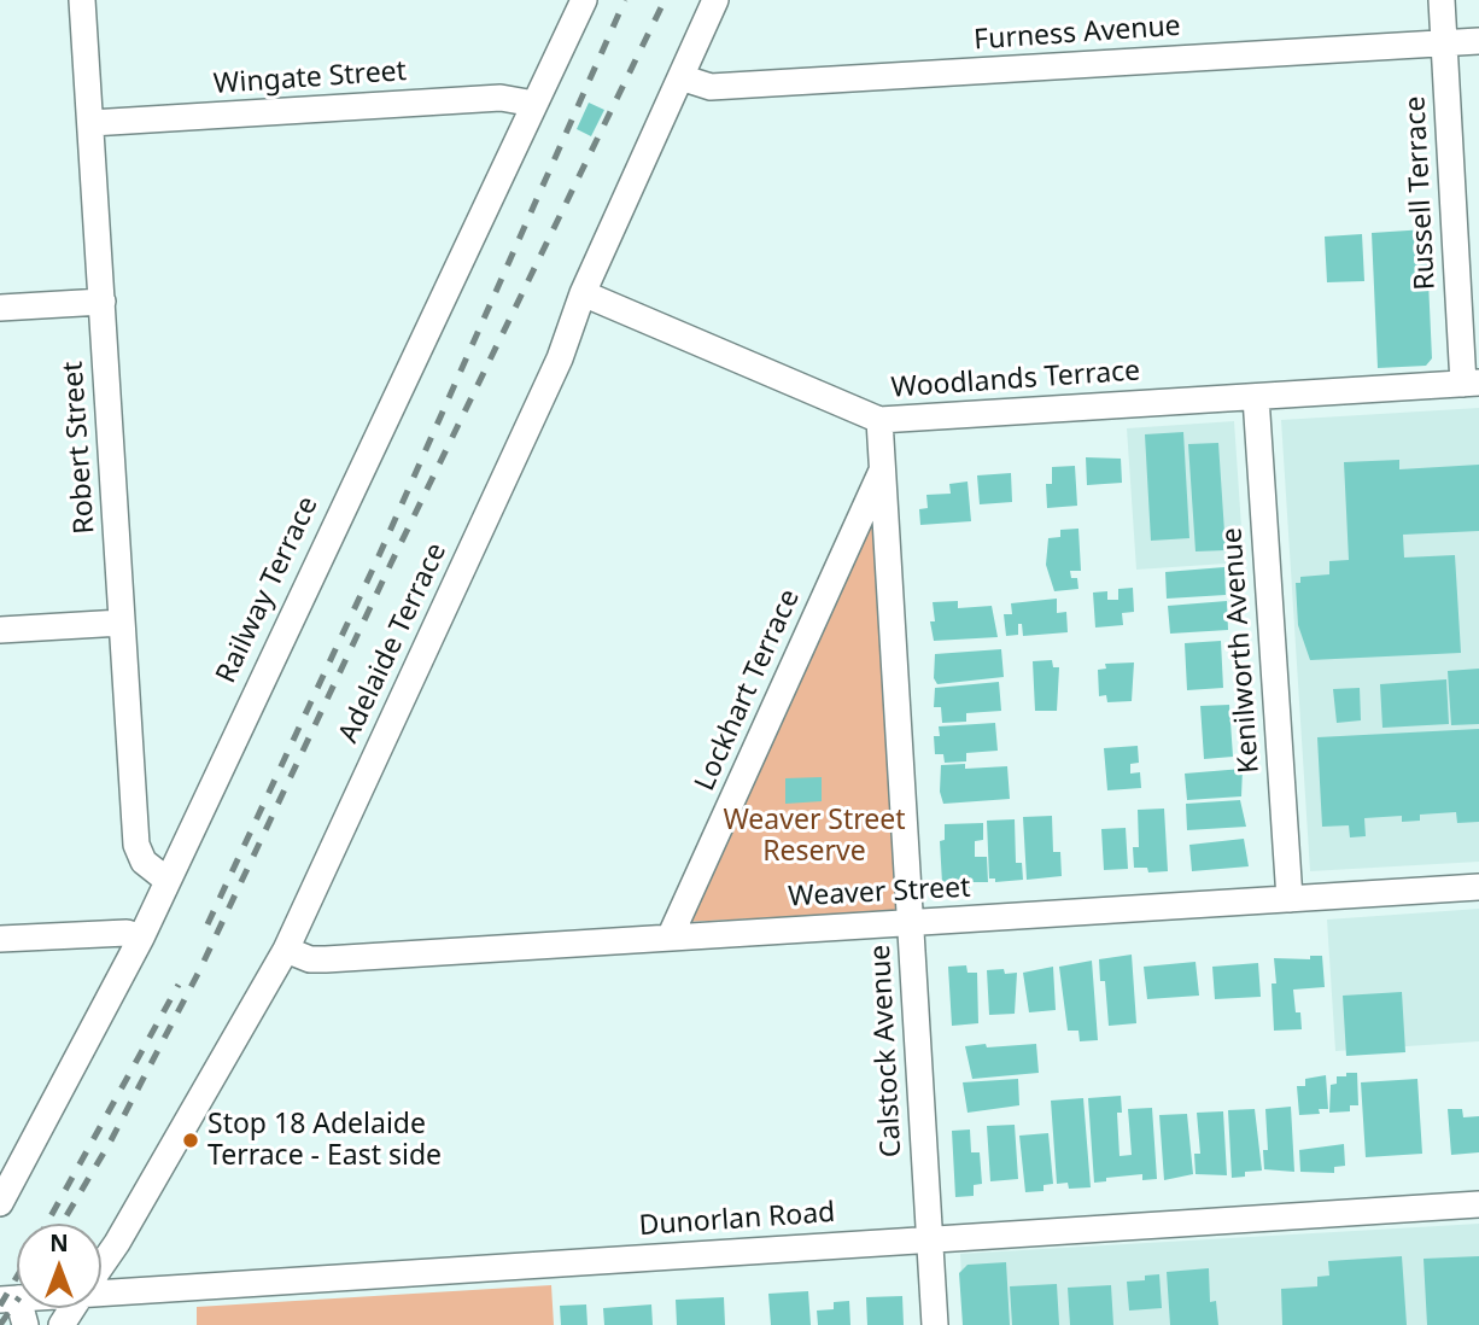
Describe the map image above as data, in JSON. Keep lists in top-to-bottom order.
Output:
{
  "streets": {
    "street": [
      "Furness Avenue",
      "Wingate Street",
      "Russell Terrace",
      "Woodlands Terrace",
      "Robert Street",
      "Railway Terrace",
      "Adelaide Terrace",
      "Kenilworth Avenue",
      "Lockhart Terrace",
      "Weaver Street",
      "Calstock Avenue",
      "Dunorlan Road"
    ]
  },
  "crossings": [
    ["Furness Avenue", "Russell Terrace"],
    ["Furness Avenue", "Adelaide Terrace"],
    ["Wingate Street", "Robert Street"],
    ["Wingate Street", "Railway Terrace"],
    ["Russell Terrace", "Woodlands Terrace"],
    ["Woodlands Terrace", "Adelaide Terrace"],
    ["Woodlands Terrace", "Kenilworth Avenue"],
    ["Woodlands Terrace", "Calstock Avenue"],
    ["Robert Street", "Railway Terrace"],
    ["Adelaide Terrace", "Weaver Street"],
    ["Kenilworth Avenue", "Weaver Street"],
    ["Lockhart Terrace", "Weaver Street"],
    ["Lockhart Terrace", "Calstock Avenue"],
    ["Weaver Street", "Calstock Avenue"],
    ["Calstock Avenue", "Dunorlan Road"]
  ],
  "parks": ["Weaver Street Reserve"],
  "places": ["Stop 18 Adelaide Terrace - East side"],
  "north": "top"
}
